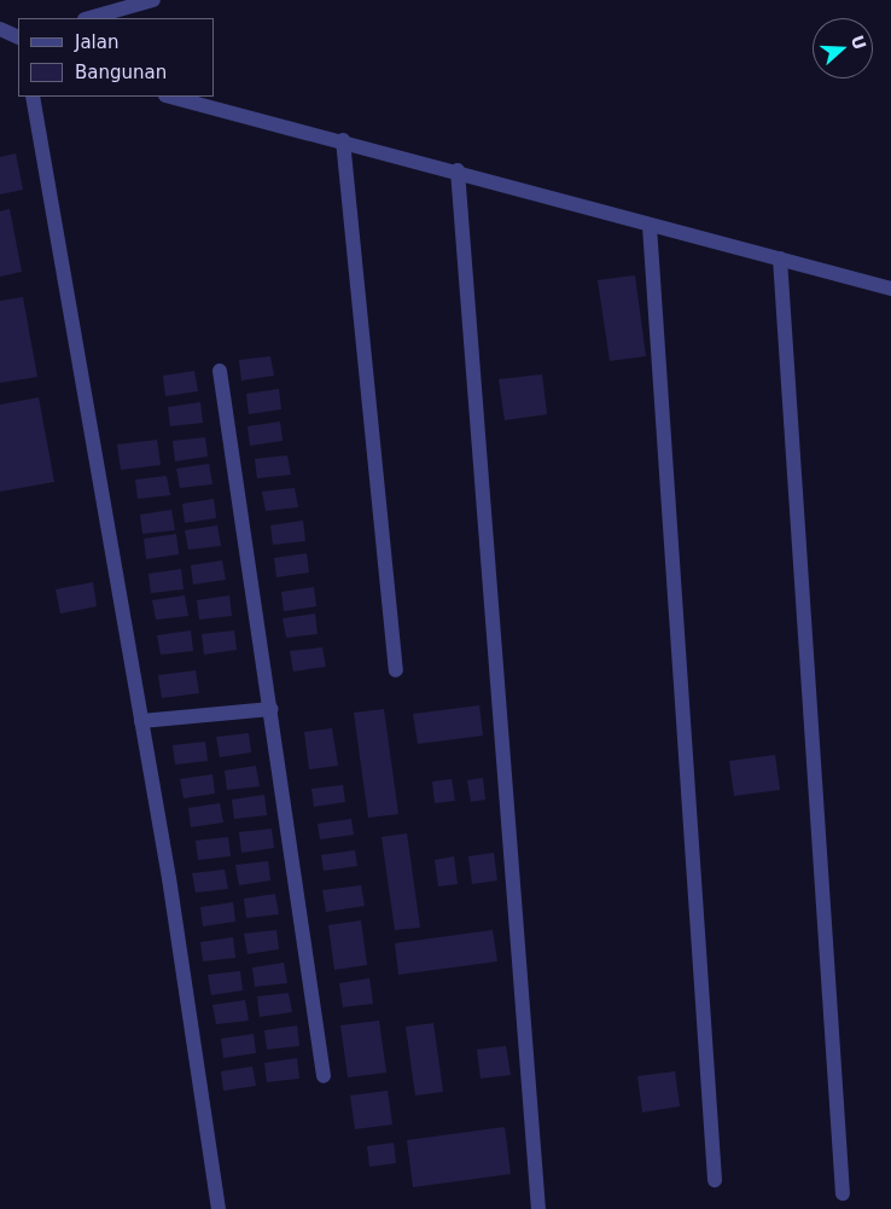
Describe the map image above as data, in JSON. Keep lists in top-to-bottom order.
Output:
{
  "legend": ["Jalan", "Bangunan"],
  "north": "right"
}
